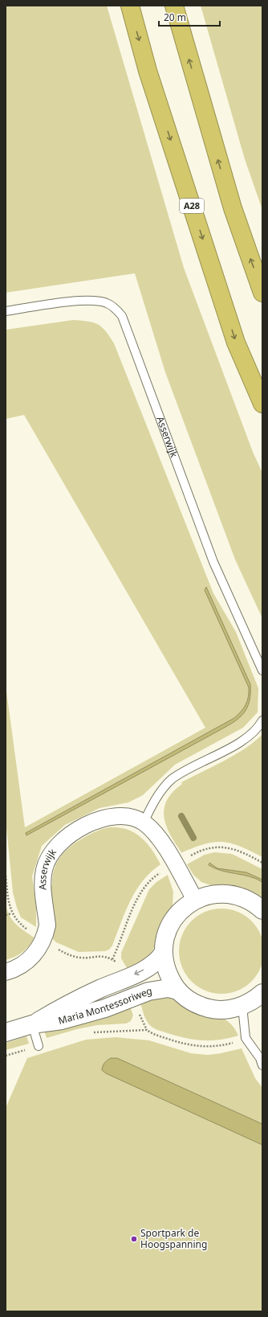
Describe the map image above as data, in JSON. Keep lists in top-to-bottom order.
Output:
{
  "streets": {
    "highway": ["A28"],
    "street": ["Asserwijk", "Maria Montessoriweg"]
  },
  "places": ["Sportpark de Hoogspanning"],
  "scale_bar": "20 m"
}
